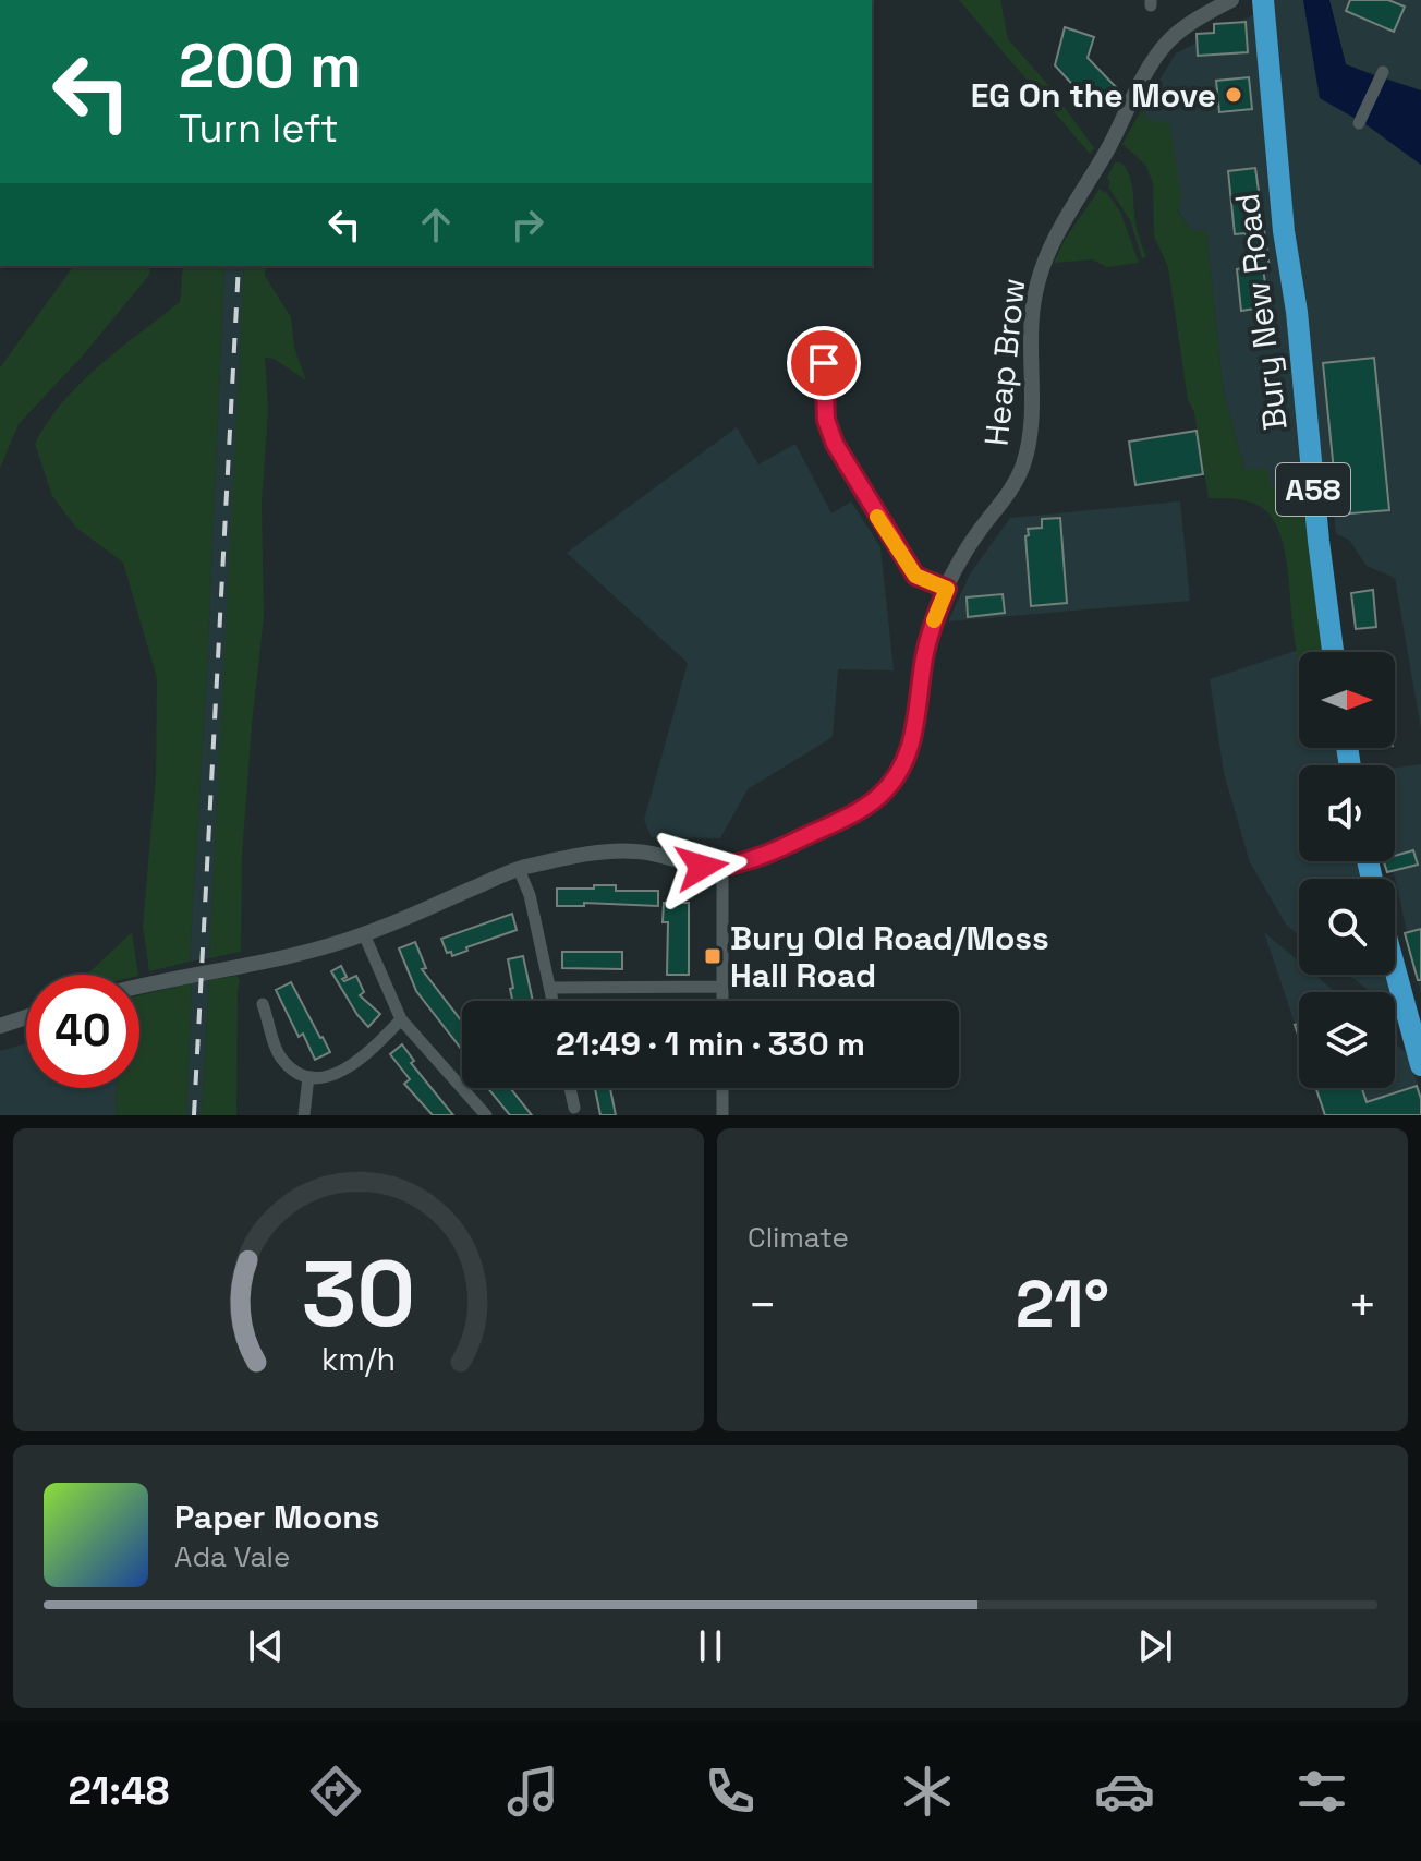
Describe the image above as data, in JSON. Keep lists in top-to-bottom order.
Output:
{
  "streets": {
    "highway": ["Bury New Road", "A58"],
    "street": ["Heap Brow"]
  },
  "places": {
    "other": ["EG On the Move"],
    "transit": ["Bury Old Road/Moss Hall Road"]
  },
  "north": "right",
  "page": {
    "turn": ["200 m", "Turn left"],
    "limit": "40",
    "trip": "21:49 · 1 min · 330 m",
    "tile": "Climate",
    "heat": ["−", "21°", "+"],
    "song": ["Paper Moons", "Ada Vale"],
    "tabs": "21:48",
    "gauge": ["30", "km/h"]
  }
}
